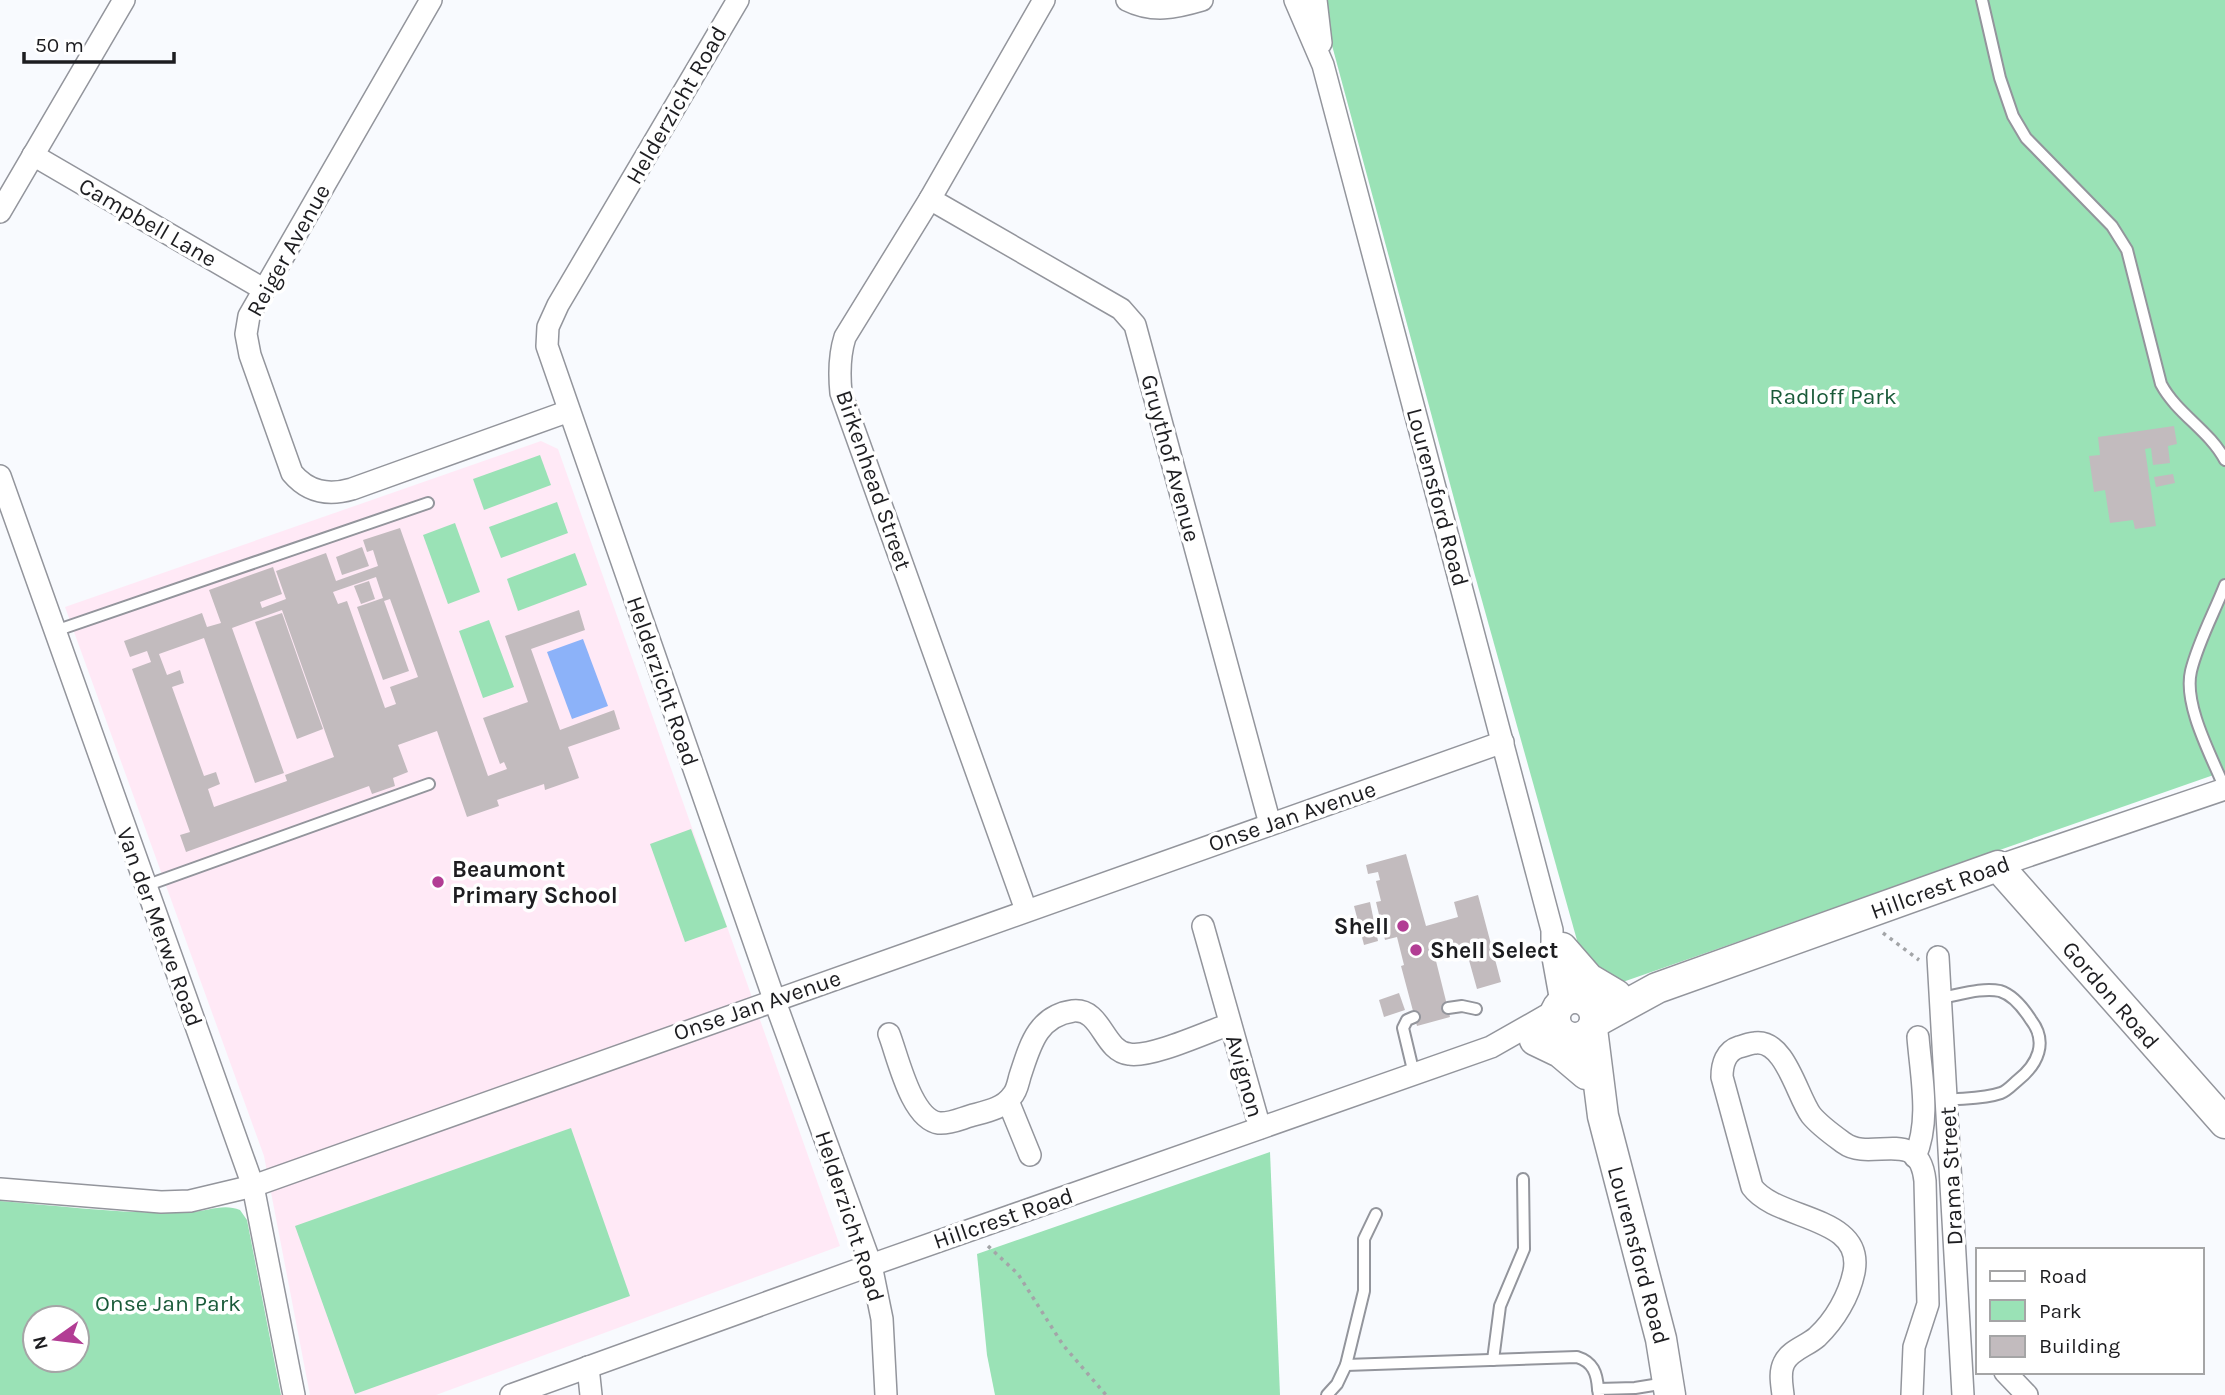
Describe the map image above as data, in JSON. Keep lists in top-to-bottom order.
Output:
{
  "streets": {
    "street": [
      "Helderzicht Road",
      "Campbell Lane",
      "Reiger Avenue",
      "Gruythof Avenue",
      "Birkenhead Street",
      "Lourensford Road",
      "Onse Jan Avenue",
      "Hillcrest Road",
      "Van der Merwe Road",
      "Gordon Road",
      "Avignon",
      "Drama Street"
    ]
  },
  "crossings": [
    ["Helderzicht Road", "Reiger Avenue"],
    ["Helderzicht Road", "Onse Jan Avenue"],
    ["Helderzicht Road", "Hillcrest Road"],
    ["Campbell Lane", "Reiger Avenue"],
    ["Gruythof Avenue", "Birkenhead Street"],
    ["Gruythof Avenue", "Onse Jan Avenue"],
    ["Birkenhead Street", "Onse Jan Avenue"],
    ["Lourensford Road", "Onse Jan Avenue"],
    ["Lourensford Road", "Hillcrest Road"],
    ["Onse Jan Avenue", "Van der Merwe Road"],
    ["Hillcrest Road", "Gordon Road"],
    ["Hillcrest Road", "Avignon"]
  ],
  "parks": ["Radloff Park", "Onse Jan Park"],
  "places": ["Beaumont Primary School", "Shell", "Shell Select"],
  "legend": ["Road", "Park", "Building"],
  "scale_bar": "50 m",
  "north": "left"
}
